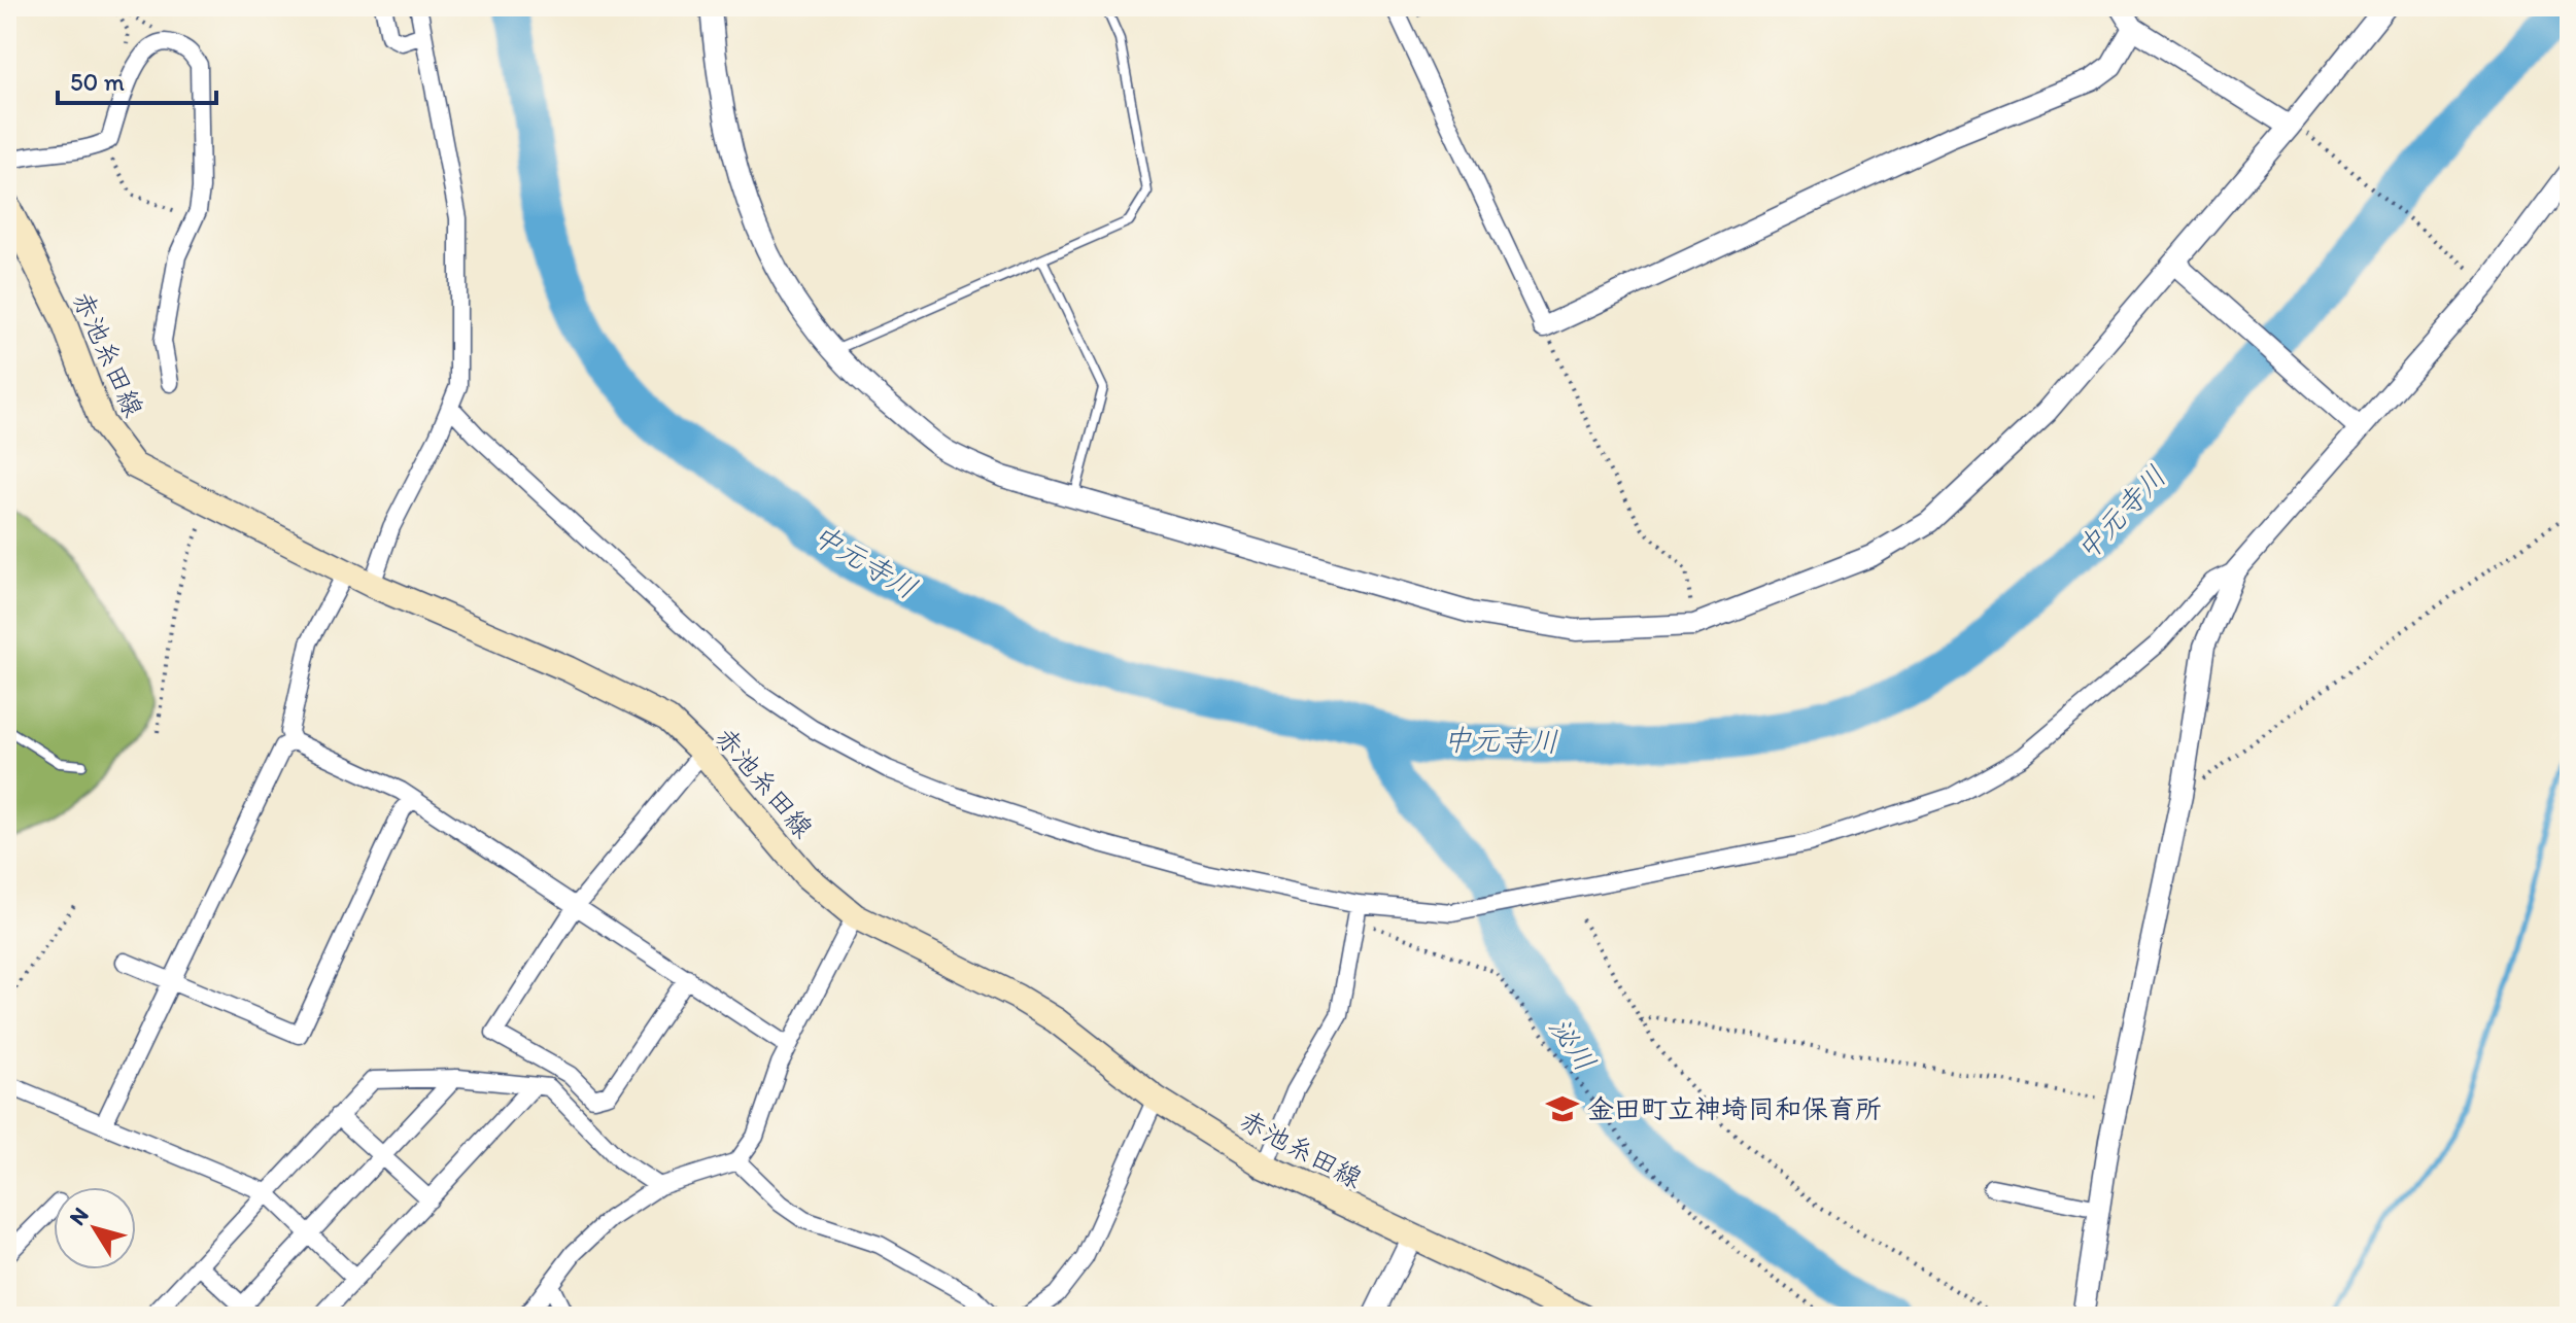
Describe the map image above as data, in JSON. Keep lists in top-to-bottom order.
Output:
{
  "streets": {
    "main road": ["赤池糸田線"]
  },
  "water": ["中元寺川", "泌川"],
  "places": {
    "school or university": ["金田町立神埼同和保育所"]
  },
  "scale_bar": "50 m",
  "north": "top left"
}
